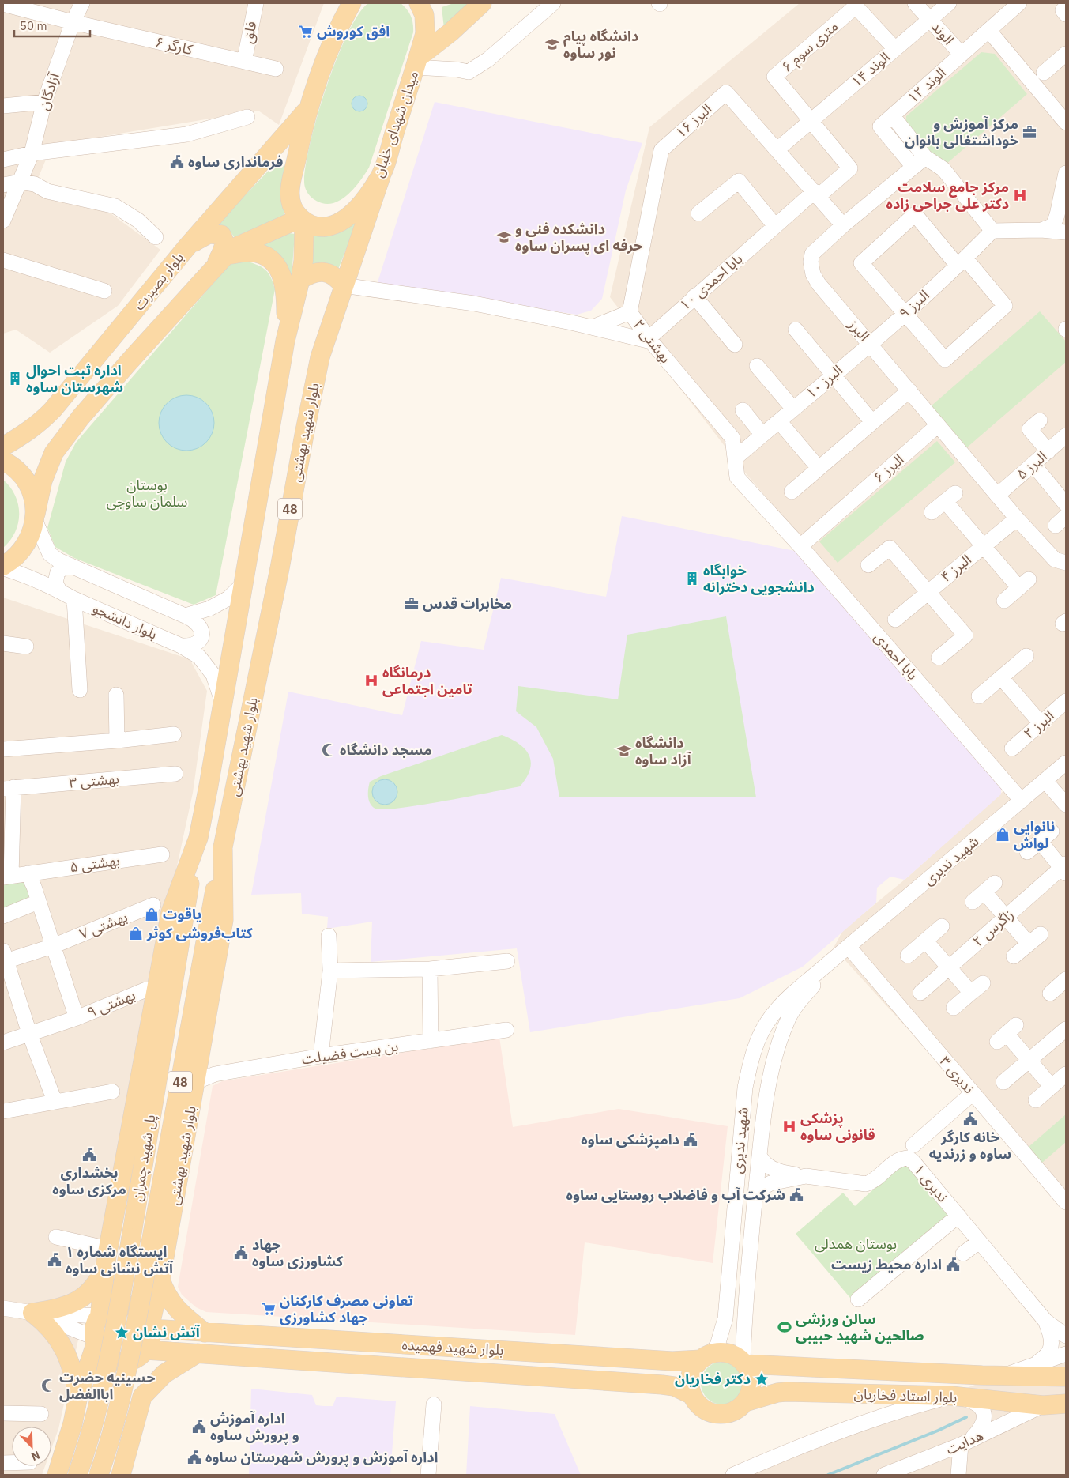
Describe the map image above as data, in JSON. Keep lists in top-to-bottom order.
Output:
{
  "streets": {
    "main road": [
      "میدان شهدای خلبان",
      "بلوار بصیرت",
      "بلوار شهید بهشتی",
      "48",
      "پل شهید چمران",
      "بلوار شهید فهمیده",
      "بلوار استاد فخاریان"
    ],
    "street": [
      "فلق",
      "الوند",
      "کارگر ۶",
      "۶ متری سوم",
      "الوند ۱۴",
      "الوند ۱۲",
      "آزادگان",
      "البرز ۱۶",
      "بابا احمدی ۱۰",
      "البرز ۹",
      "البرز",
      "بهشتی ۲",
      "البرز ۱۰",
      "البرز ۵",
      "البرز ۶",
      "البرز ۴",
      "بلوار دانشجو",
      "بابا احمدی",
      "البرز ۲",
      "بهشتی ۳",
      "شهید ندیری",
      "بهشتی ۵",
      "بهشتی ۷",
      "زاگرس ۲",
      "بهشتی ۹",
      "بن بست فضیلت",
      "ندیری ۳",
      "ندیری ۱",
      "هدایت"
    ]
  },
  "crossings": [
    ["فلق", "کارگر ۶"],
    ["الوند", "الوند ۱۴"],
    ["الوند", "الوند ۱۲"],
    ["کارگر ۶", "آزادگان"],
    ["۶ متری سوم", "الوند ۱۴"],
    ["۶ متری سوم", "بابا احمدی ۱۰"],
    ["الوند ۱۴", "البرز ۱۶"],
    ["الوند ۱۴", "بابا احمدی ۱۰"],
    ["الوند ۱۲", "البرز"],
    ["البرز ۱۶", "بهشتی ۲"],
    ["میدان شهدای خلبان", "بلوار شهید بهشتی"],
    ["بابا احمدی ۱۰", "بهشتی ۲"],
    ["البرز ۹", "البرز"],
    ["البرز ۹", "البرز ۱۰"],
    ["البرز", "البرز ۱۰"],
    ["البرز", "البرز ۵"],
    ["البرز", "البرز ۶"],
    ["البرز", "البرز ۴"],
    ["بهشتی ۲", "البرز ۱۰"],
    ["بهشتی ۲", "البرز ۶"],
    ["بهشتی ۲", "بابا احمدی"],
    ["بلوار شهید بهشتی", "بلوار دانشجو"],
    ["بلوار شهید بهشتی", "بن بست فضیلت"],
    ["بلوار شهید بهشتی", "پل شهید چمران"],
    ["بلوار شهید بهشتی", "بلوار شهید فهمیده"],
    ["البرز ۶", "بابا احمدی"],
    ["بابا احمدی", "شهید ندیری"],
    ["شهید ندیری", "ندیری ۳"],
    ["شهید ندیری", "ندیری ۱"],
    ["شهید ندیری", "بلوار شهید فهمیده"],
    ["شهید ندیری", "بلوار استاد فخاریان"],
    ["بلوار شهید فهمیده", "بلوار استاد فخاریان"],
    ["بلوار استاد فخاریان", "هدایت"]
  ],
  "parks": ["بوستان سلمان ساوجی", "بوستان همدلی"],
  "places": {
    "supermarket": ["افق کوروش", "تعاونی مصرف کارکنان جهاد کشاورزی"],
    "school or university": ["دانشگاه پیام نور ساوه", "دانشکده فنی و حرفه ای پسران ساوه", "دانشگاه آزاد ساوه"],
    "office": ["مرکز آموزش و خوداشتغالی بانوان", "مخابرات قدس"],
    "public building": [
      "فرمانداری ساوه",
      "خانه کارگر ساوه و زرندیه",
      "دامپزشکی ساوه",
      "بخشداری مرکزی ساوه",
      "شرکت آب و فاضلاب روستایی ساوه",
      "جهاد کشاورزی ساوه",
      "ایستگاه شماره ۱ آتش نشانی ساوه",
      "اداره محیط زیست",
      "اداره آموزش و پرورش ساوه",
      "اداره آموزش و پرورش شهرستان ساوه"
    ],
    "hospital": ["مرکز جامع سلامت دکتر علی جراحی زاده", "درمانگاه تامین اجتماعی", "پزشکی قانونی ساوه"],
    "building": ["اداره ثبت احوال شهرستان ساوه", "خوابگاه دانشجویی دخترانه"],
    "mosque": ["مسجد دانشگاه", "حسینیه حضرت اباالفضل"],
    "shop": ["نانوایی لواش", "یاقوت", "کتاب‌فروشی کوثر"],
    "sports": ["سالن ورزشی صالحین شهید حبیبی"],
    "place": ["آتش نشان", "دکتر فخاریان"]
  },
  "scale_bar": "50 m",
  "north": "bottom right"
}
